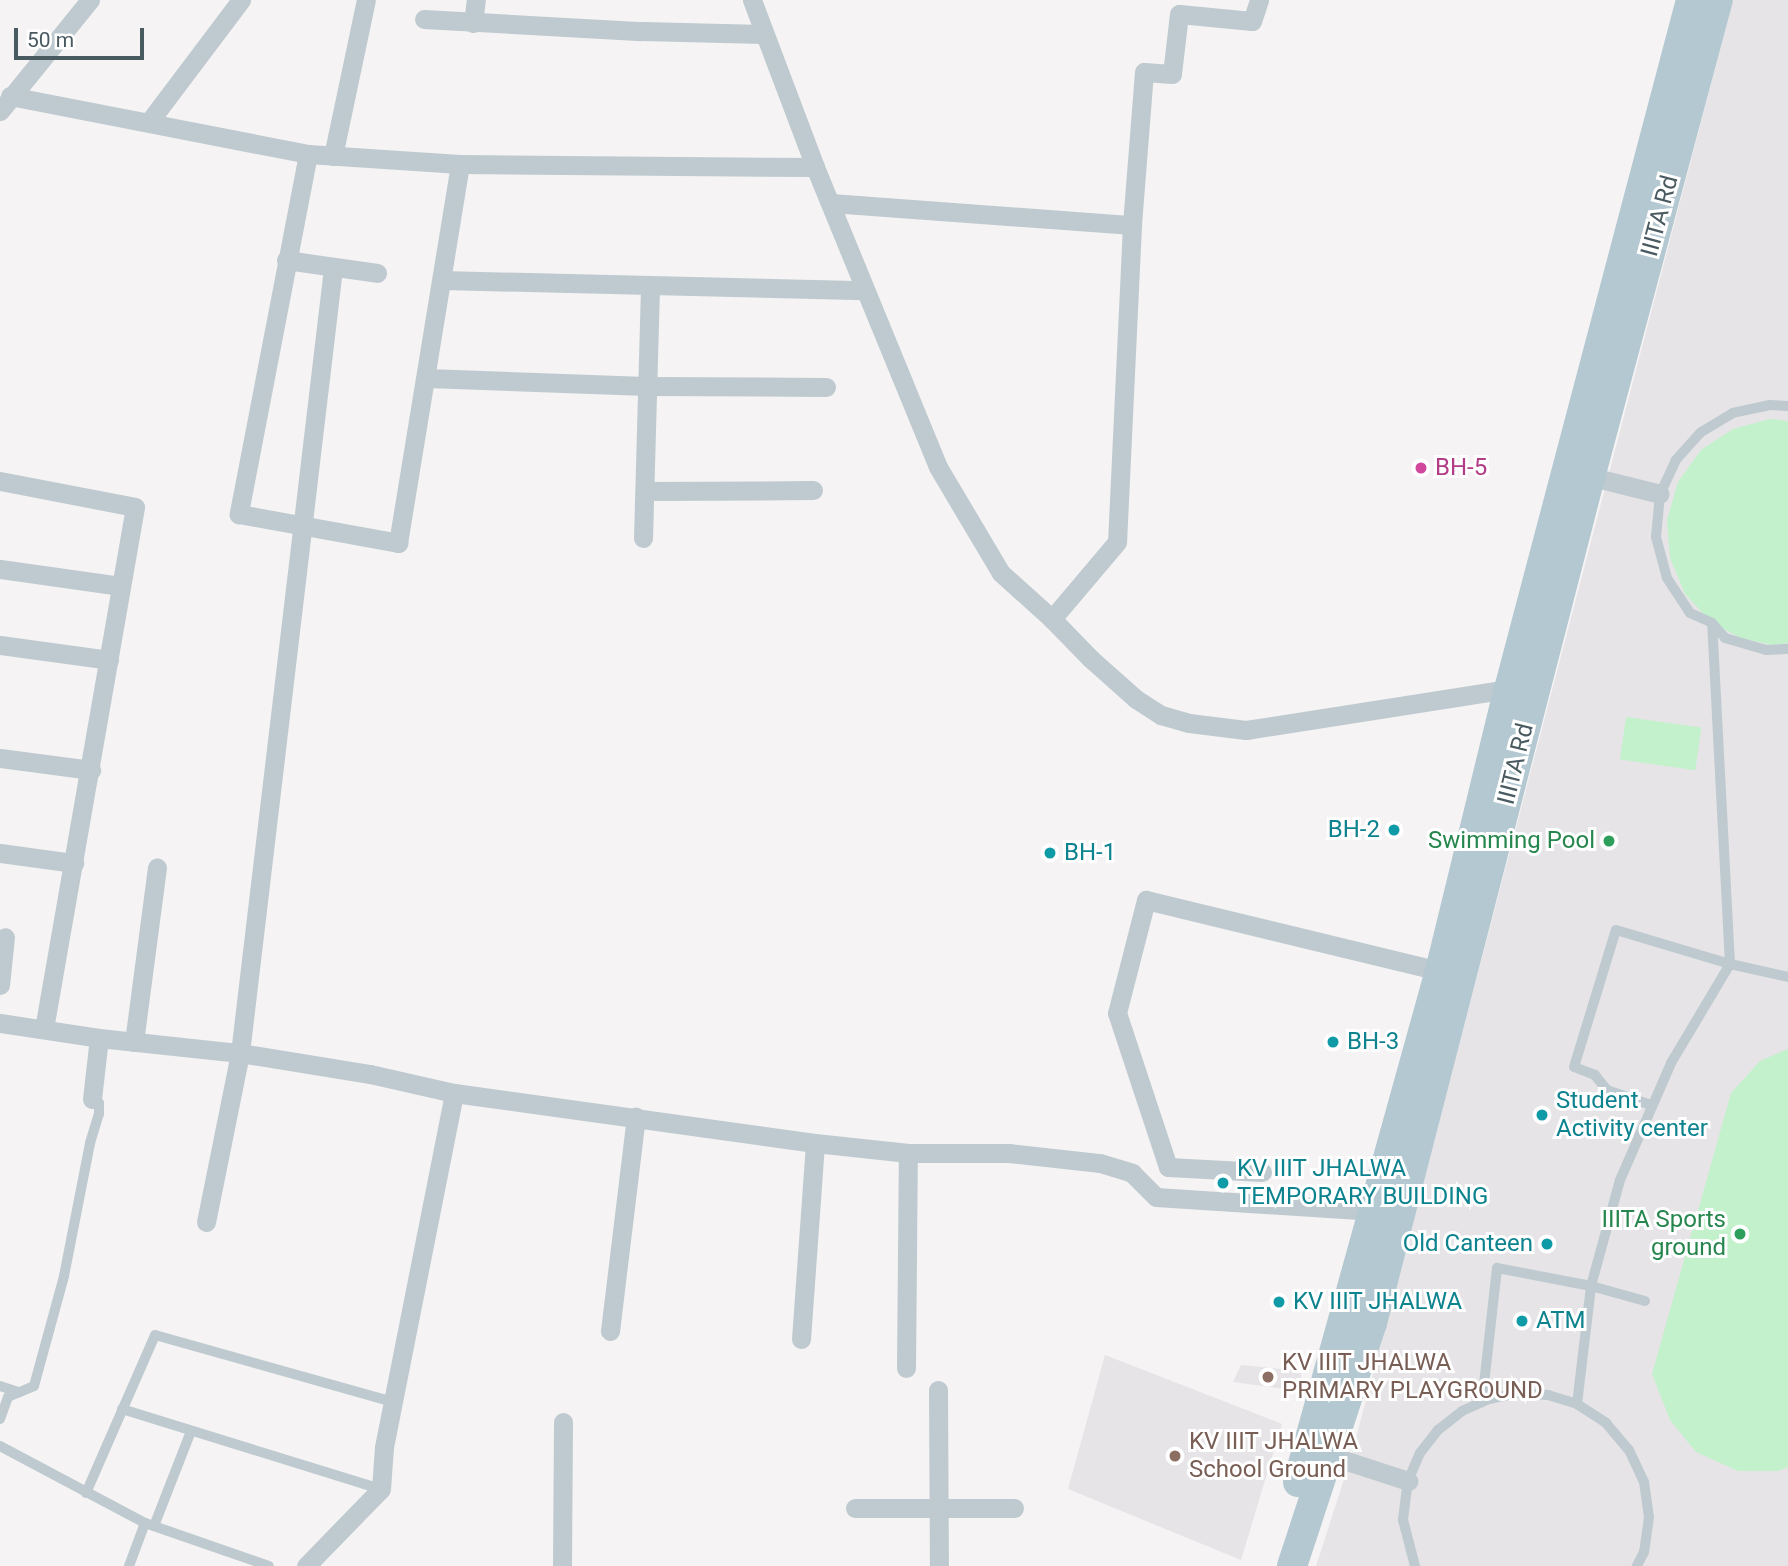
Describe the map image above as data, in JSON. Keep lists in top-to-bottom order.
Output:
{
  "streets": {
    "main road": ["IIITA Rd"]
  },
  "places": [
    "BH-5",
    "BH-2",
    "Swimming Pool",
    "BH-1",
    "BH-3",
    "Student Activity center",
    "KV IIIT JHALWA TEMPORARY BUILDING",
    "IIITA Sports ground",
    "Old Canteen",
    "KV IIIT JHALWA",
    "ATM",
    "KV IIIT JHALWA PRIMARY PLAYGROUND",
    "KV IIIT JHALWA School Ground"
  ],
  "scale_bar": "50 m"
}
